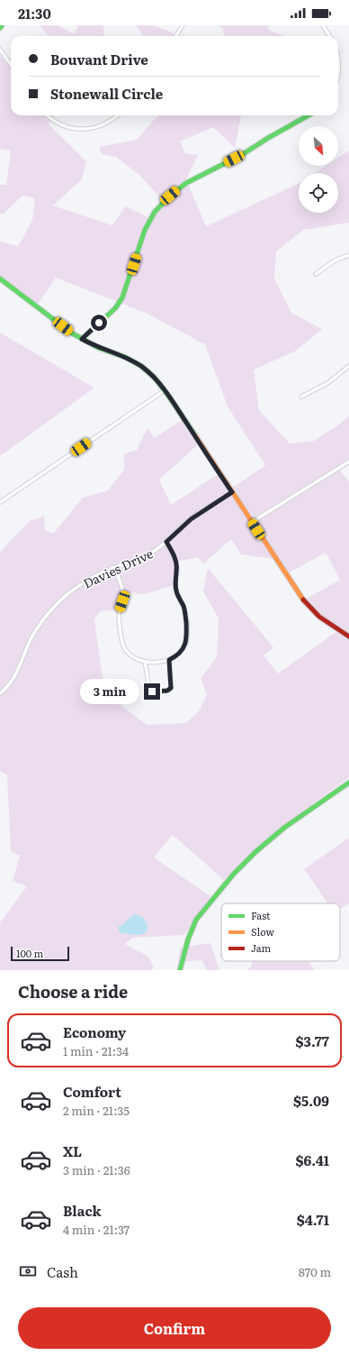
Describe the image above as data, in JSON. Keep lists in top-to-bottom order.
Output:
{
  "streets": {
    "street": ["Davies Drive"]
  },
  "legend": ["Fast", "Slow", "Jam"],
  "scale_bar": "100 m",
  "north": "bottom right",
  "page": {
    "status": "21:30",
    "banner": ["Bouvant Drive", "Stonewall Circle"],
    "bubble": "3 min",
    "scale": "100 m",
    "heading": "Choose a ride",
    "list": [
      {
        "name": "Economy",
        "note": "1 min · 21:34",
        "value": "$3.77"
      },
      {
        "name": "Comfort",
        "note": "2 min · 21:35",
        "value": "$5.09"
      },
      {
        "name": "XL",
        "note": "3 min · 21:36",
        "value": "$6.41"
      },
      {
        "name": "Black",
        "note": "4 min · 21:37",
        "value": "$4.71"
      }
    ],
    "pay": ["Cash", "870 m"],
    "buttons": "Confirm"
  }
}
